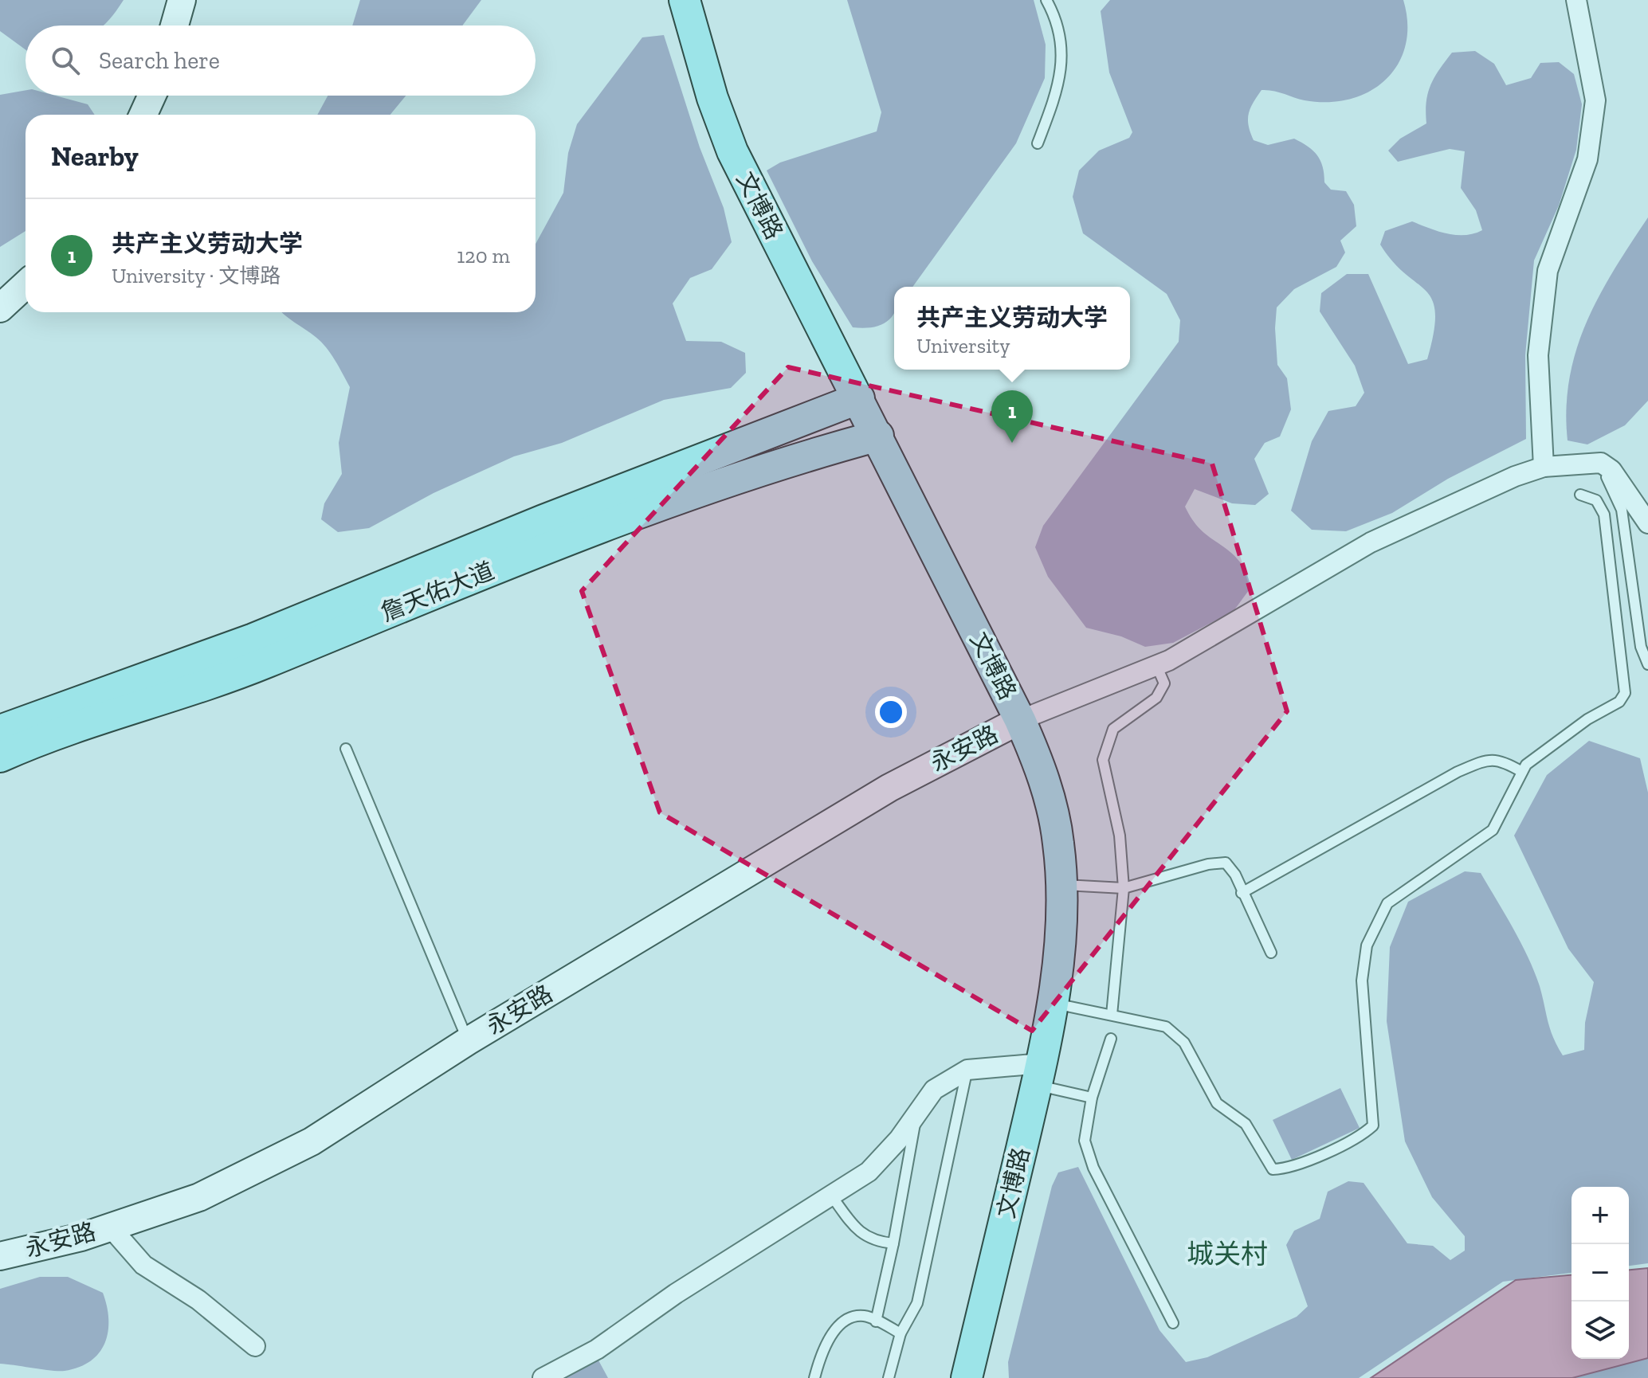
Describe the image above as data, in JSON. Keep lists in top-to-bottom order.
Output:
{
  "streets": {
    "main road": ["文博路", "詹天佑大道"],
    "street": ["永安路"]
  },
  "crossings": [
    ["文博路", "詹天佑大道"],
    ["文博路", "永安路"]
  ],
  "districts": ["城关村"],
  "page": {
    "search": "Search here",
    "heading": "Nearby",
    "list": [
      {
        "mark": "1",
        "name": "共产主义劳动大学",
        "note": "University · 文博路",
        "value": "120 m"
      }
    ],
    "popup": ["共产主义劳动大学", "University"],
    "pins": "1",
    "map_buttons": ["+", "−"]
  }
}
